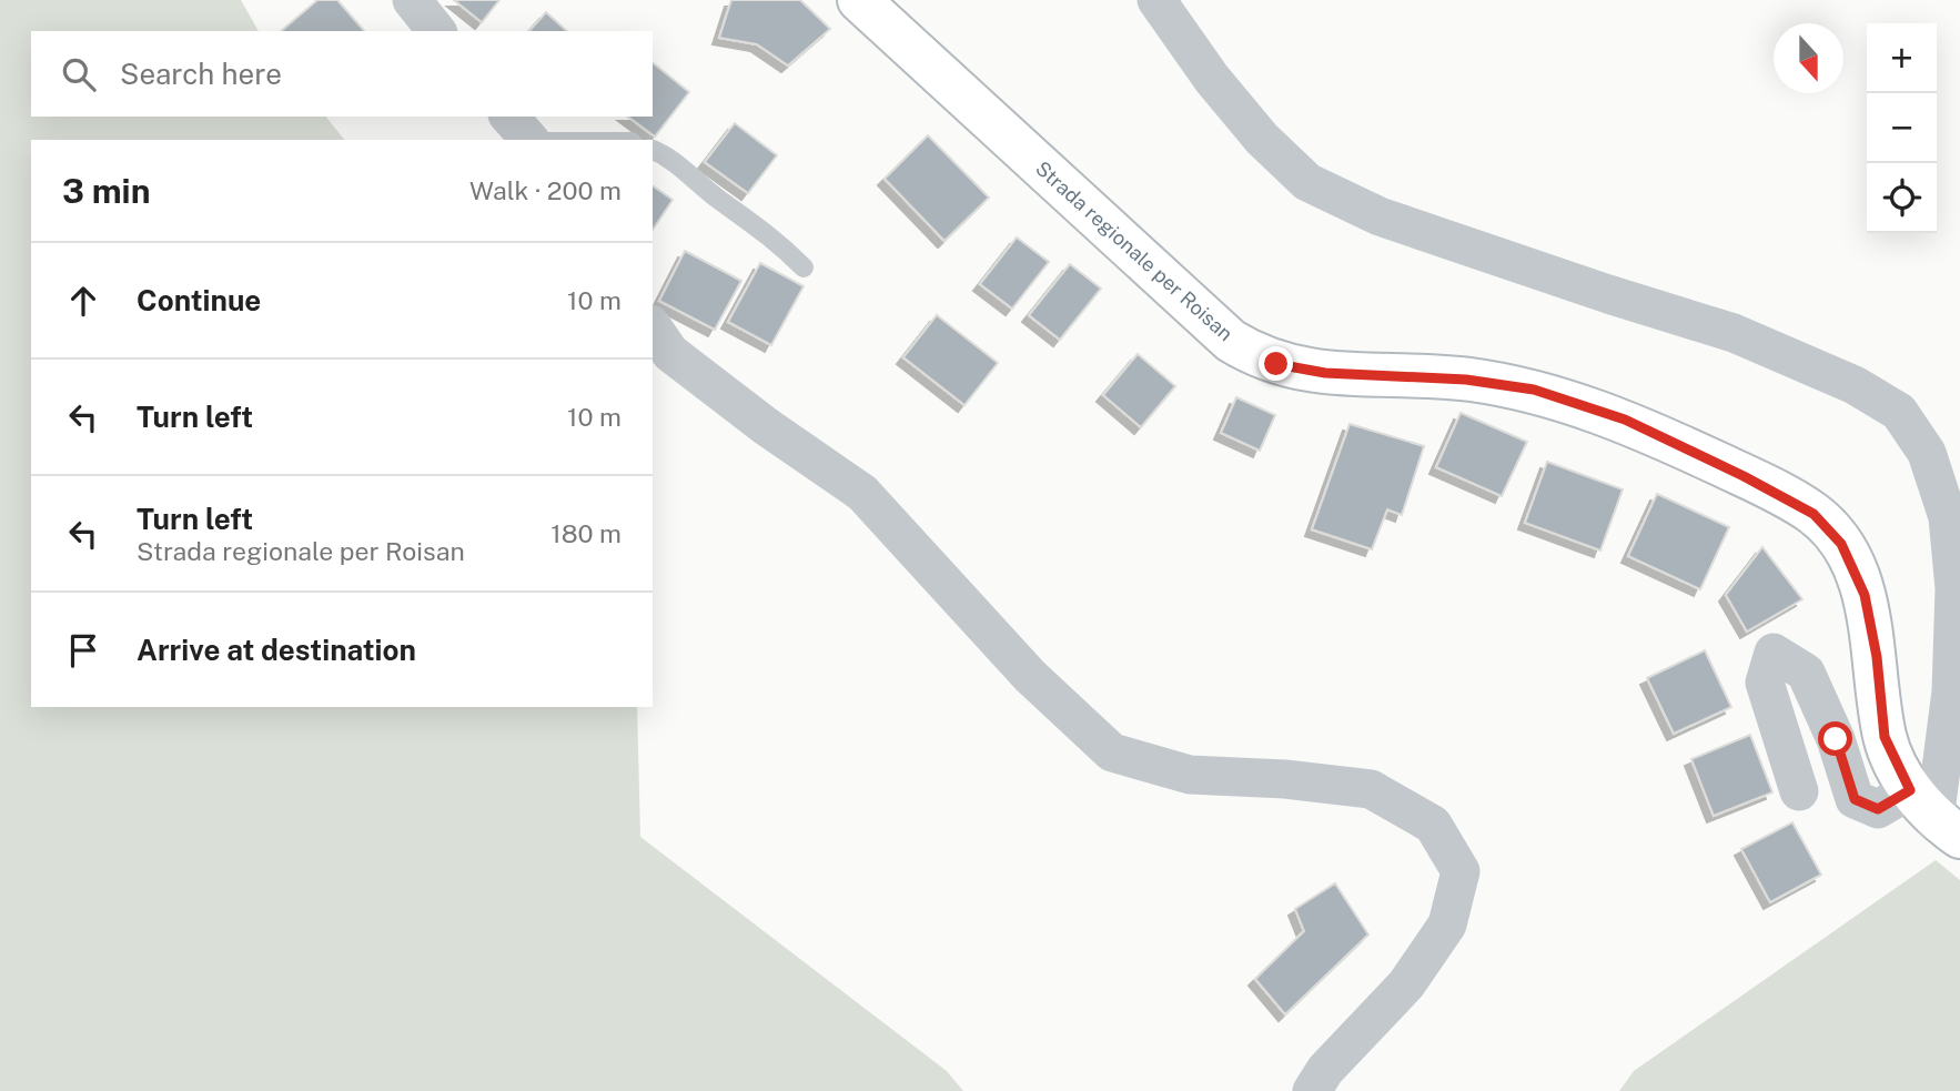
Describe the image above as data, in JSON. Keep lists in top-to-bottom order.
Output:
{
  "streets": {
    "main road": ["Strada regionale per Roisan"]
  },
  "north": "bottom",
  "page": {
    "map_buttons": ["+", "−"],
    "search": "Search here",
    "heading": ["3 min", "Walk · 200 m"],
    "list": [
      ["Continue", "10 m"],
      ["Turn left", "10 m"],
      ["Turn left", "Strada regionale per Roisan", "180 m"],
      "Arrive at destination"
    ]
  }
}
